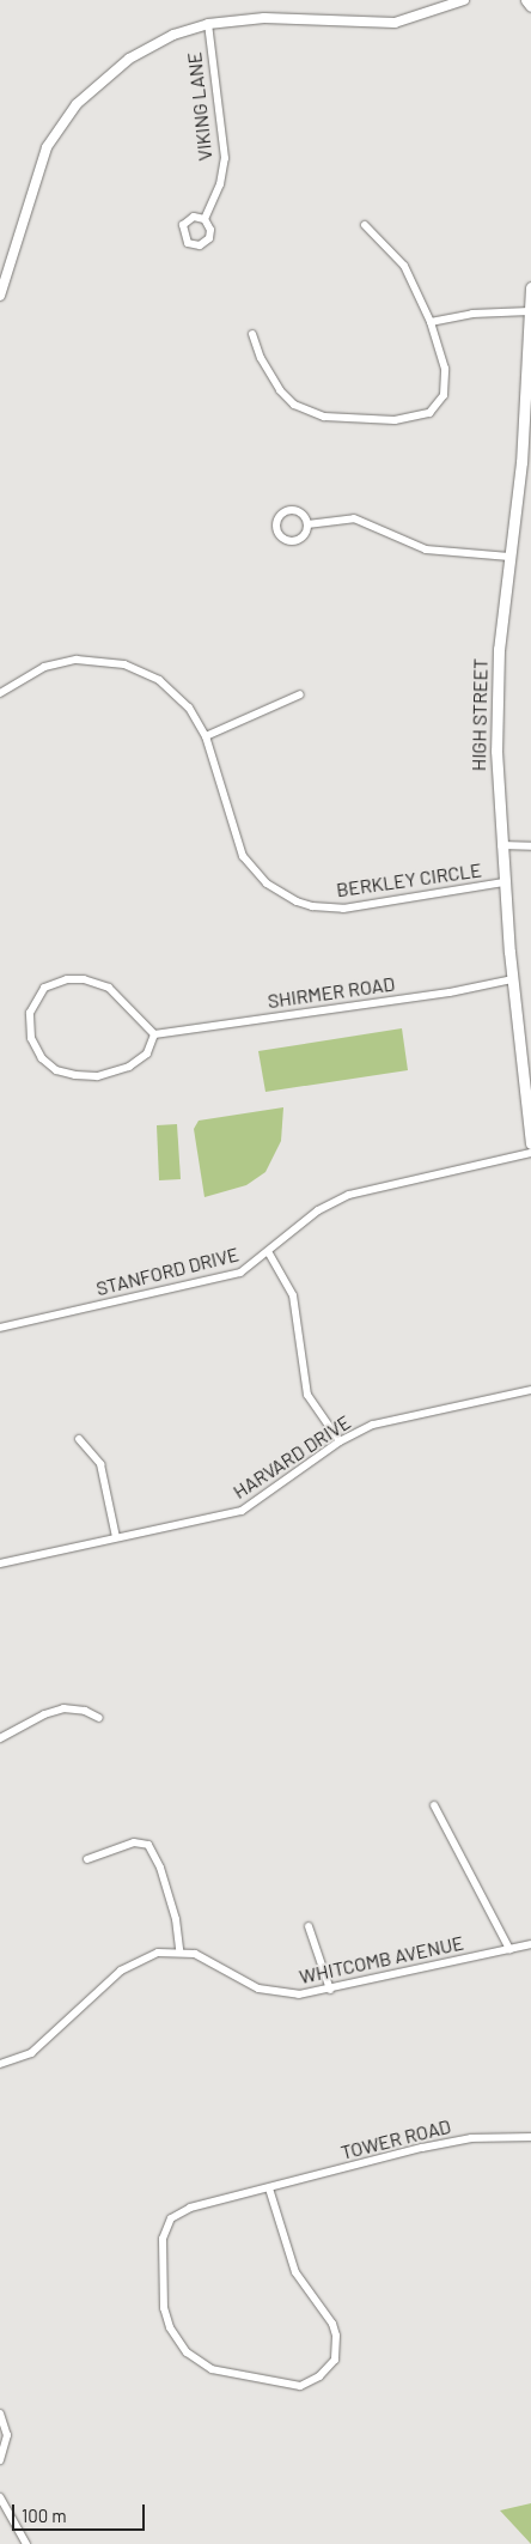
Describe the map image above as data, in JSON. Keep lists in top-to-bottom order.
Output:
{
  "streets": {
    "main road": ["HIGH STREET"],
    "street": [
      "VIKING LANE",
      "BERKLEY CIRCLE",
      "SHIRMER ROAD",
      "STANFORD DRIVE",
      "HARVARD DRIVE",
      "WHITCOMB AVENUE",
      "TOWER ROAD"
    ]
  },
  "crossings": [
    ["HIGH STREET", "BERKLEY CIRCLE"],
    ["HIGH STREET", "SHIRMER ROAD"]
  ],
  "scale_bar": "100 m"
}
